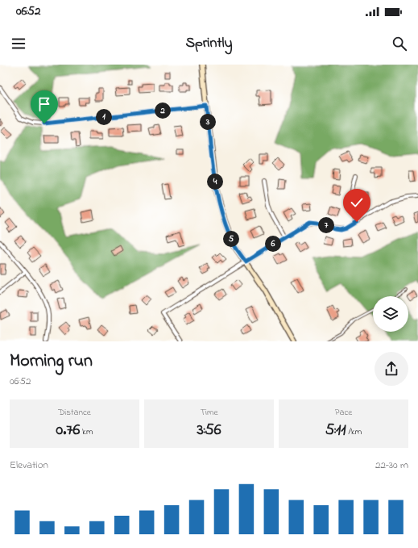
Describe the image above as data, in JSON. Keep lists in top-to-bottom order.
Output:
{
  "page": {
    "status": "06:52",
    "header": "Sprintly",
    "pins": [
      "2",
      "1",
      "3",
      "4",
      "7",
      "5",
      "6"
    ],
    "heading": ["Morning run", "06:52"],
    "stats": [
      ["Distance", "0.76 km"],
      ["Time", "3:56"],
      ["Pace", "5:11 /km"]
    ],
    "chart": ["Elevation", "22–30 m"]
  }
}
